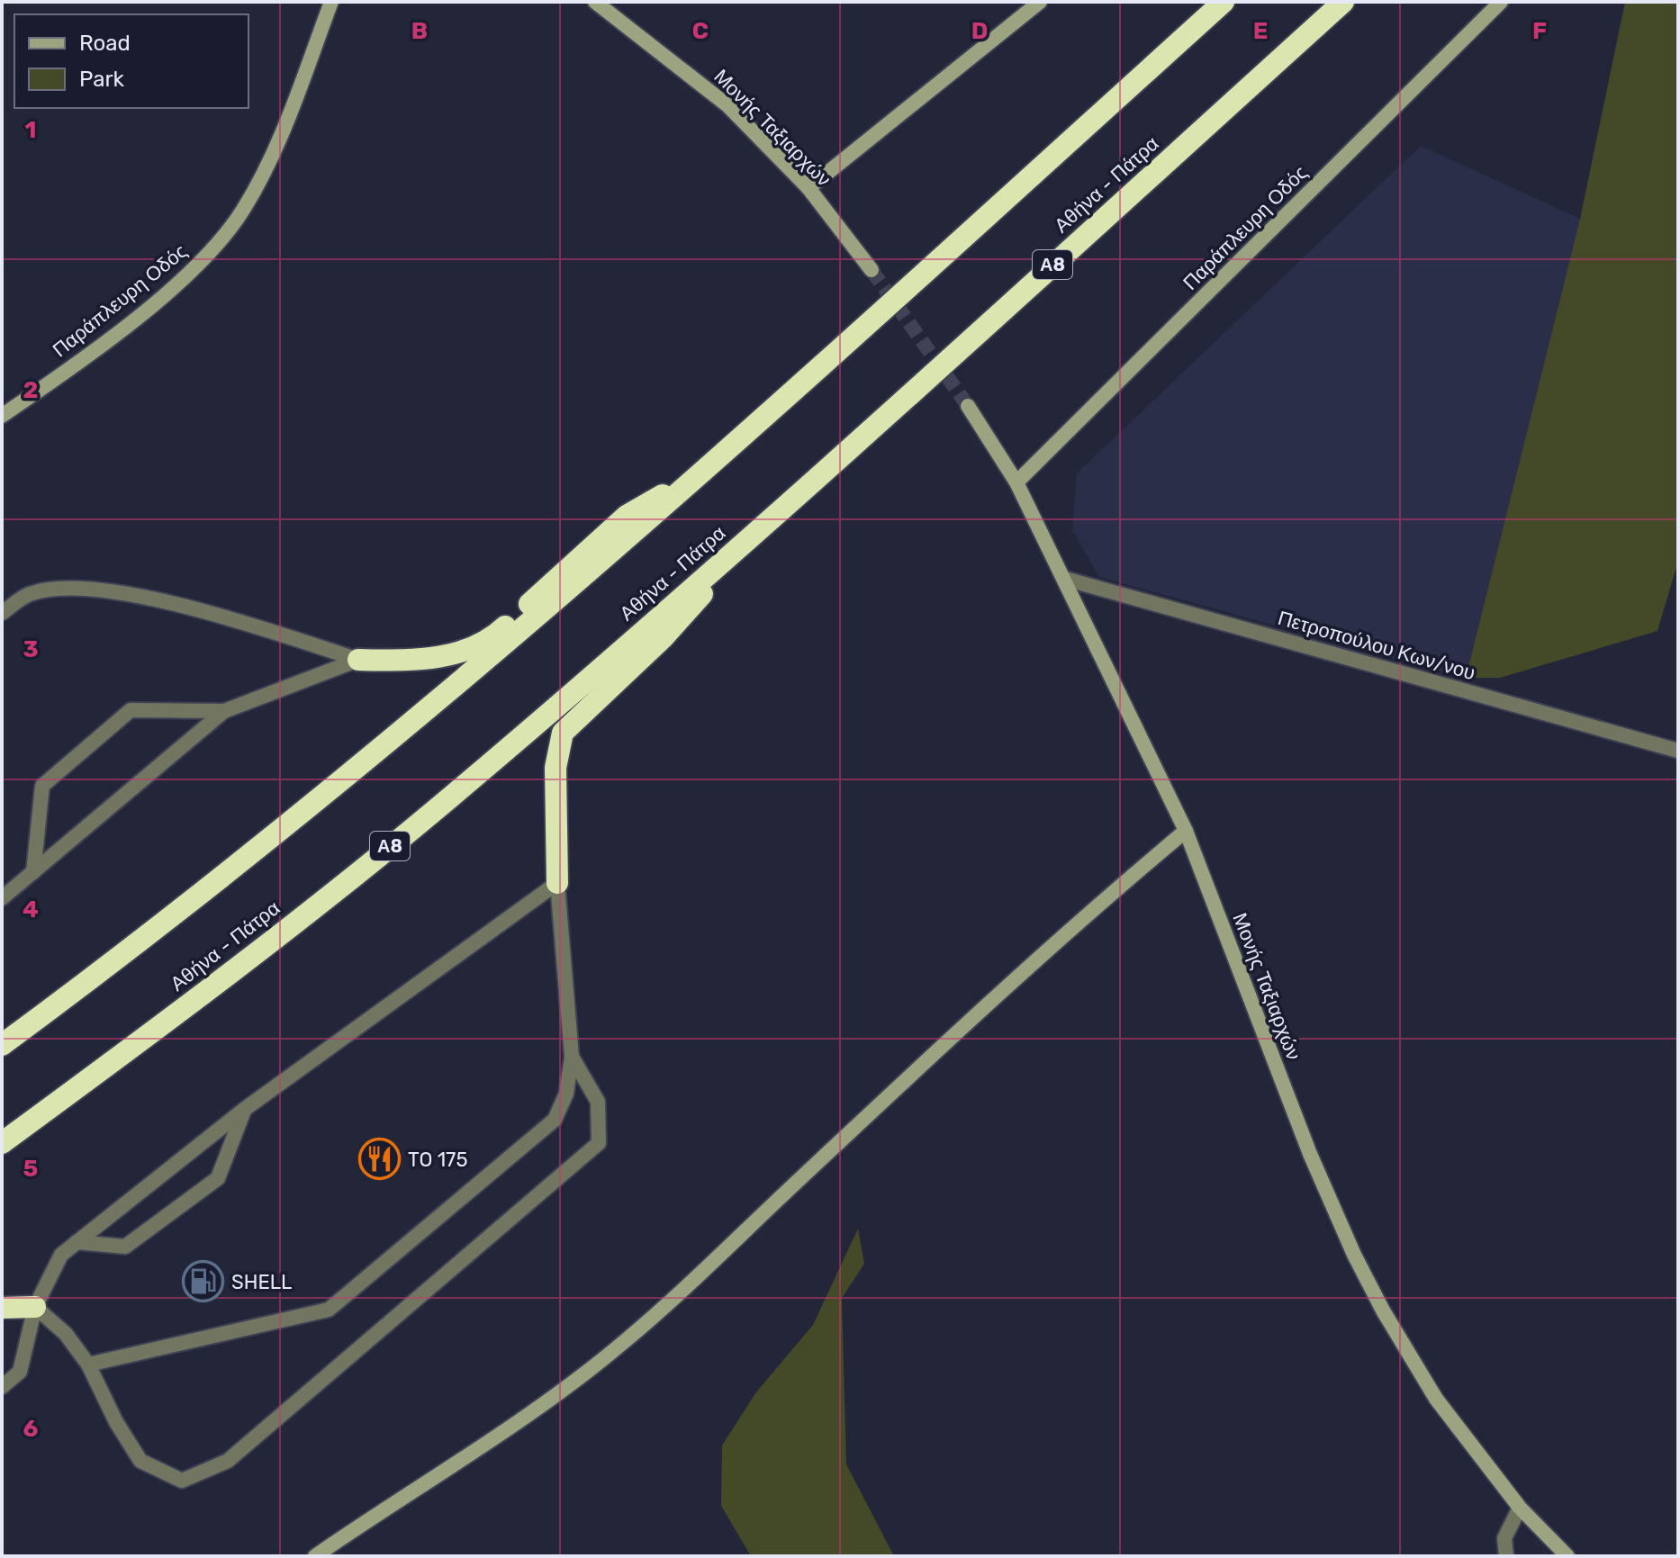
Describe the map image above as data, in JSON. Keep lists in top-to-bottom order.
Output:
{
  "streets": {
    "highway": ["Αθήνα - Πάτρα", "Α8"],
    "street": ["Μονής Ταξιαρχών", "Παράπλευρη Οδός", "Πετροπούλου Κων/νου"]
  },
  "crossings": [
    ["Μονής Ταξιαρχών", "Παράπλευρη Οδός"],
    ["Μονής Ταξιαρχών", "Πετροπούλου Κων/νου"]
  ],
  "places": {
    "restaurant": ["TO 175"],
    "fuel station": ["SHELL"]
  },
  "legend": ["Road", "Park"],
  "grid": {
    "columns": [
      "B",
      "C",
      "D",
      "E",
      "F"
    ],
    "rows": [
      "1",
      "2",
      "3",
      "4",
      "5",
      "6"
    ]
  }
}
